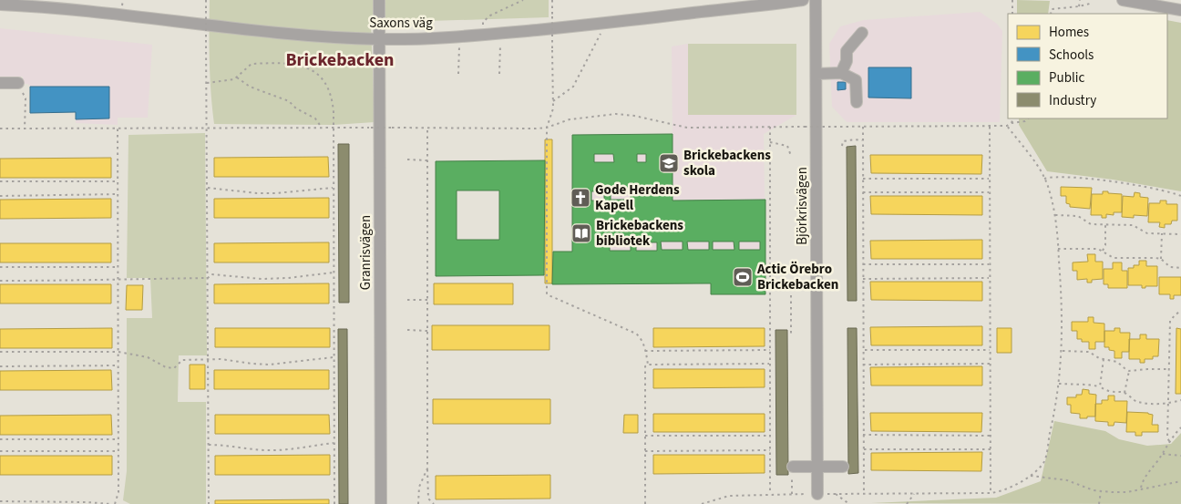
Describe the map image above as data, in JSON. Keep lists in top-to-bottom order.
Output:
{
  "streets": {
    "street": ["Saxons väg", "Björkrisvägen", "Granrisvägen"]
  },
  "crossings": [
    ["Saxons väg", "Granrisvägen"]
  ],
  "districts": ["Brickebacken"],
  "places": {
    "school or university": ["Brickebackens skola"],
    "church": ["Gode Herdens Kapell"],
    "library": ["Brickebackens bibliotek"],
    "sports": ["Actic Örebro Brickebacken"]
  },
  "legend": [
    "Homes",
    "Schools",
    "Public",
    "Industry"
  ]
}
